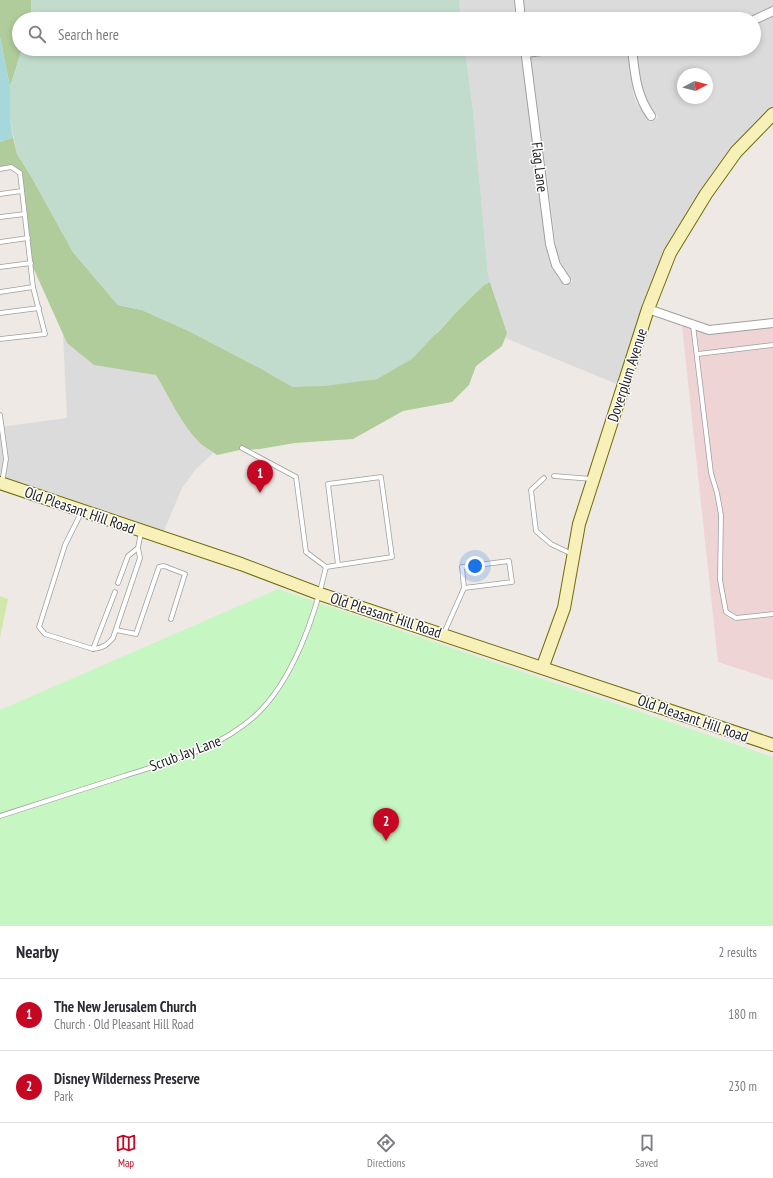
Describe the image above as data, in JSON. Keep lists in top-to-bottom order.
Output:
{
  "streets": {
    "street": ["Flag Lane", "Doverplum Avenue", "Old Pleasant Hill Road"],
    "lane": ["Scrub Jay Lane"]
  },
  "crossings": [
    ["Doverplum Avenue", "Old Pleasant Hill Road"],
    ["Old Pleasant Hill Road", "Scrub Jay Lane"]
  ],
  "north": "right",
  "page": {
    "search": "Search here",
    "pins": ["1", "2"],
    "heading": ["Nearby", "2 results"],
    "list": [
      {
        "mark": "1",
        "name": "The New Jerusalem Church",
        "note": "Church · Old Pleasant Hill Road",
        "value": "180 m"
      },
      {
        "mark": "2",
        "name": "Disney Wilderness Preserve",
        "note": "Park",
        "value": "230 m"
      }
    ],
    "nav": ["Map", "Directions", "Saved"]
  }
}
